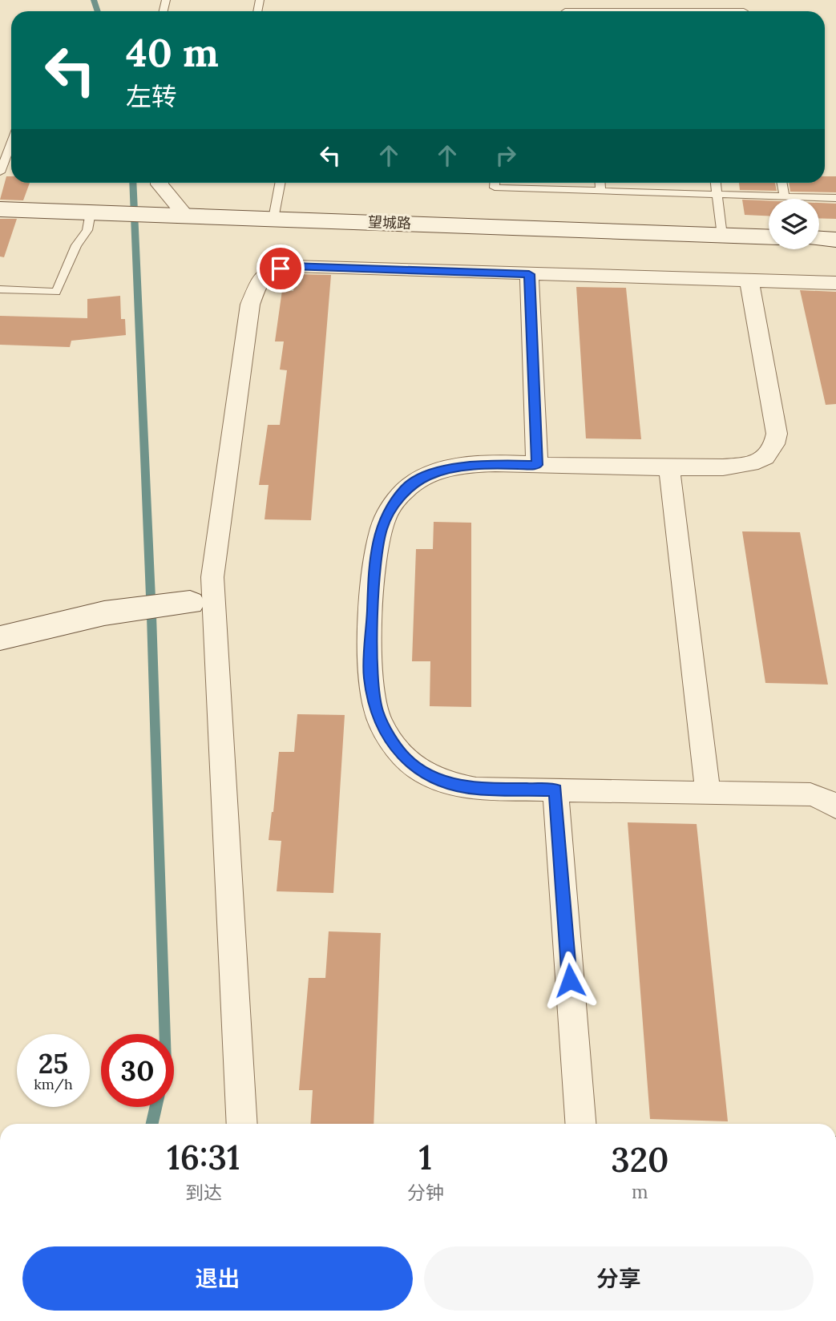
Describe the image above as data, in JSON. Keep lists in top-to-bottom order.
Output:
{
  "streets": {
    "main road": ["望城路"]
  },
  "page": {
    "turn": ["40 m", "左转"],
    "speed": "25 km/h",
    "limit": "30",
    "eta": [
      "16:31",
      "到达",
      "1",
      "分钟",
      "320",
      "m"
    ],
    "buttons": ["退出", "分享"]
  }
}
